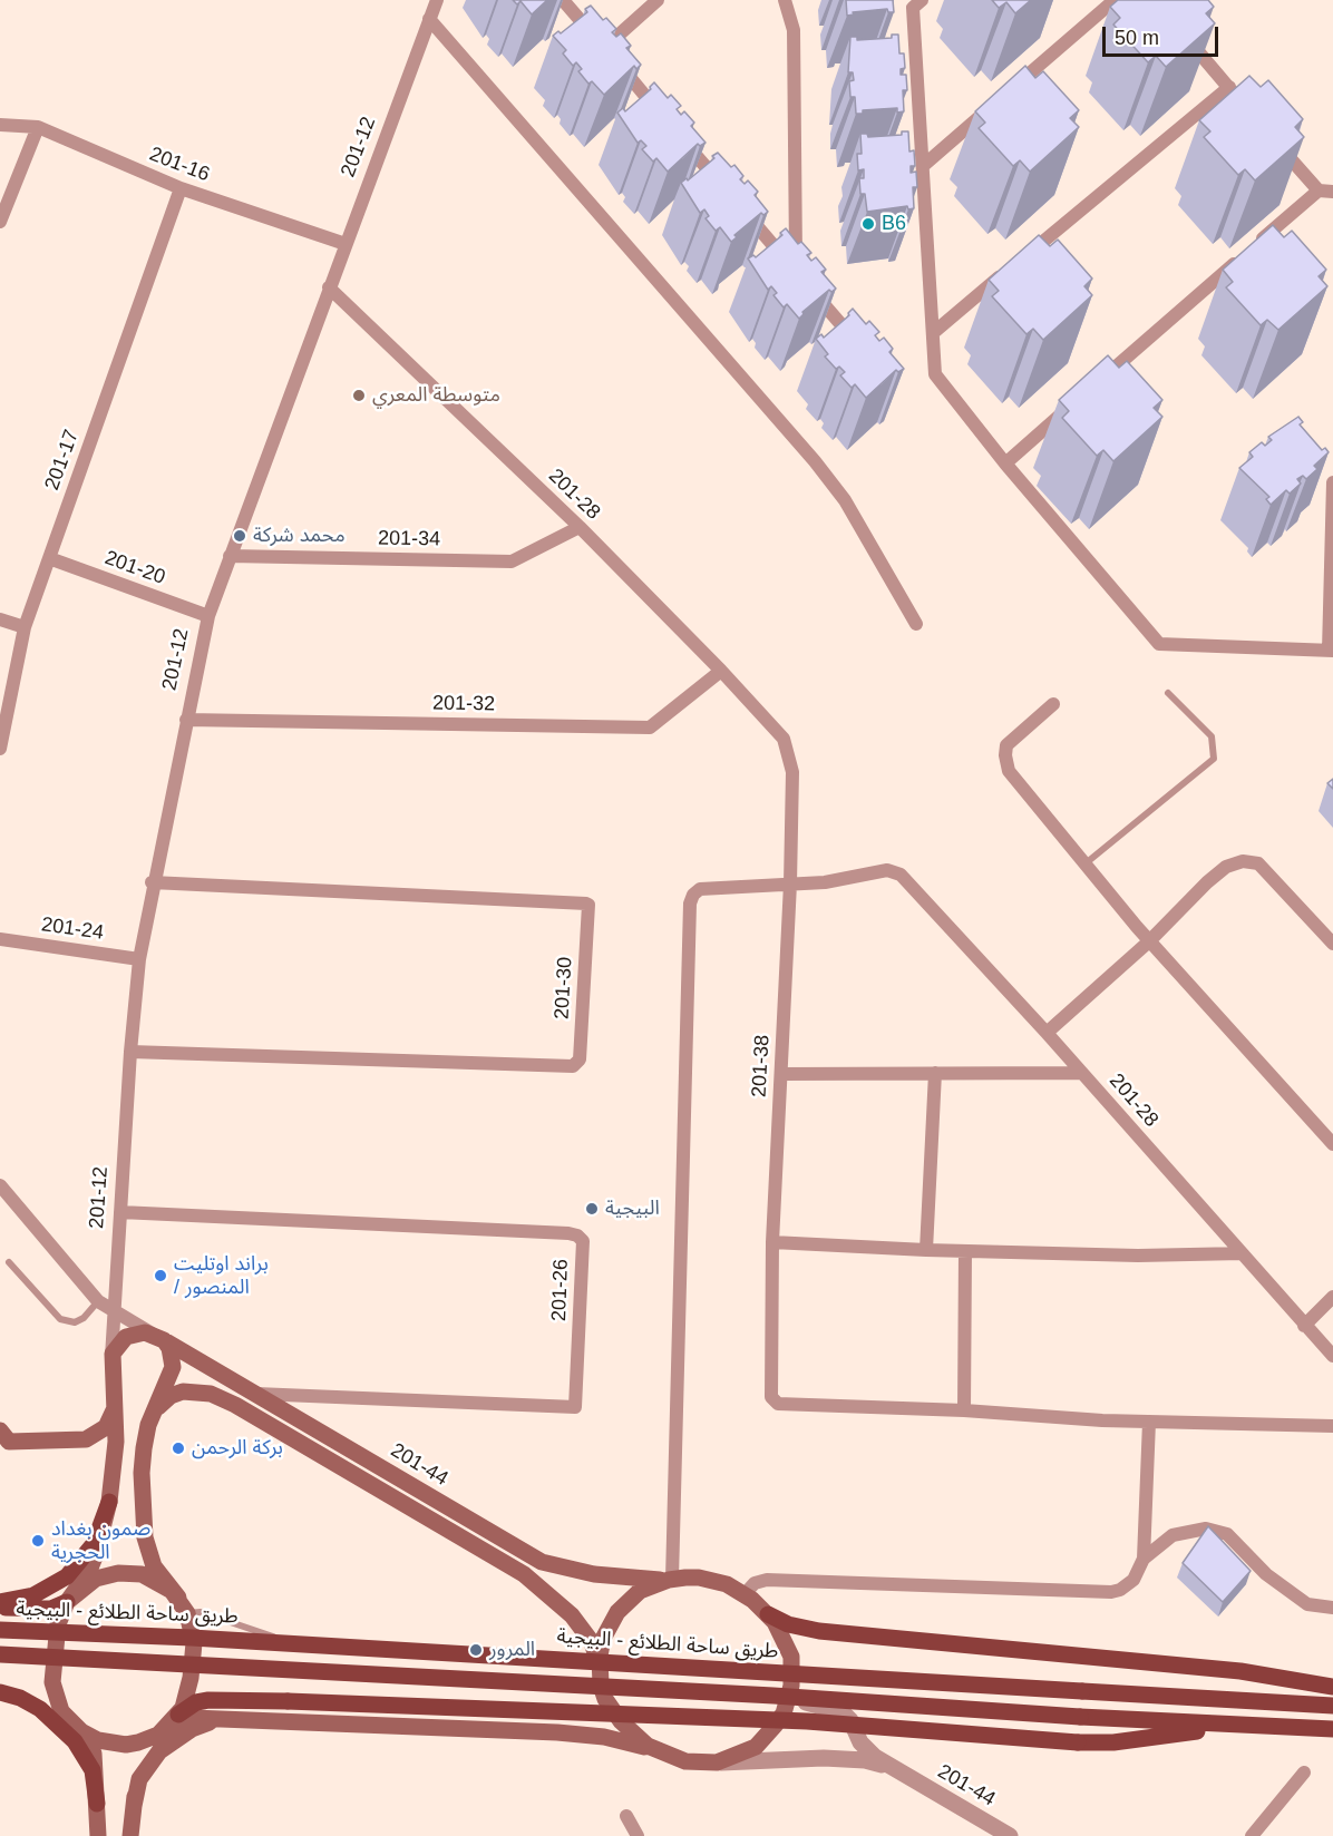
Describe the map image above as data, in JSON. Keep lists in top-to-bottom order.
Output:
{
  "streets": {
    "main road": ["201-12", "201-44", "طريق ساحة الطلائع - البيجية"],
    "street": [
      "201-16",
      "201-17",
      "201-28",
      "201-34",
      "201-20",
      "201-32",
      "201-24",
      "201-30",
      "201-38",
      "201-26"
    ]
  },
  "crossings": [
    ["201-12", "201-16"],
    ["201-12", "201-28"],
    ["201-12", "201-34"],
    ["201-12", "201-20"],
    ["201-12", "201-32"],
    ["201-12", "201-24"],
    ["201-12", "201-30"],
    ["201-12", "201-26"],
    ["201-16", "201-17"],
    ["201-17", "201-20"],
    ["201-28", "201-34"],
    ["201-28", "201-32"],
    ["201-28", "201-38"],
    ["201-26", "201-44"]
  ],
  "places": [
    "B6",
    "متوسطة المعري",
    "محمد شركة",
    "البيجية",
    "براند اوتليت / المنصور",
    "بركة الرحمن",
    "صمون بغداد الحجرية",
    "المرور"
  ],
  "scale_bar": "50 m"
}
